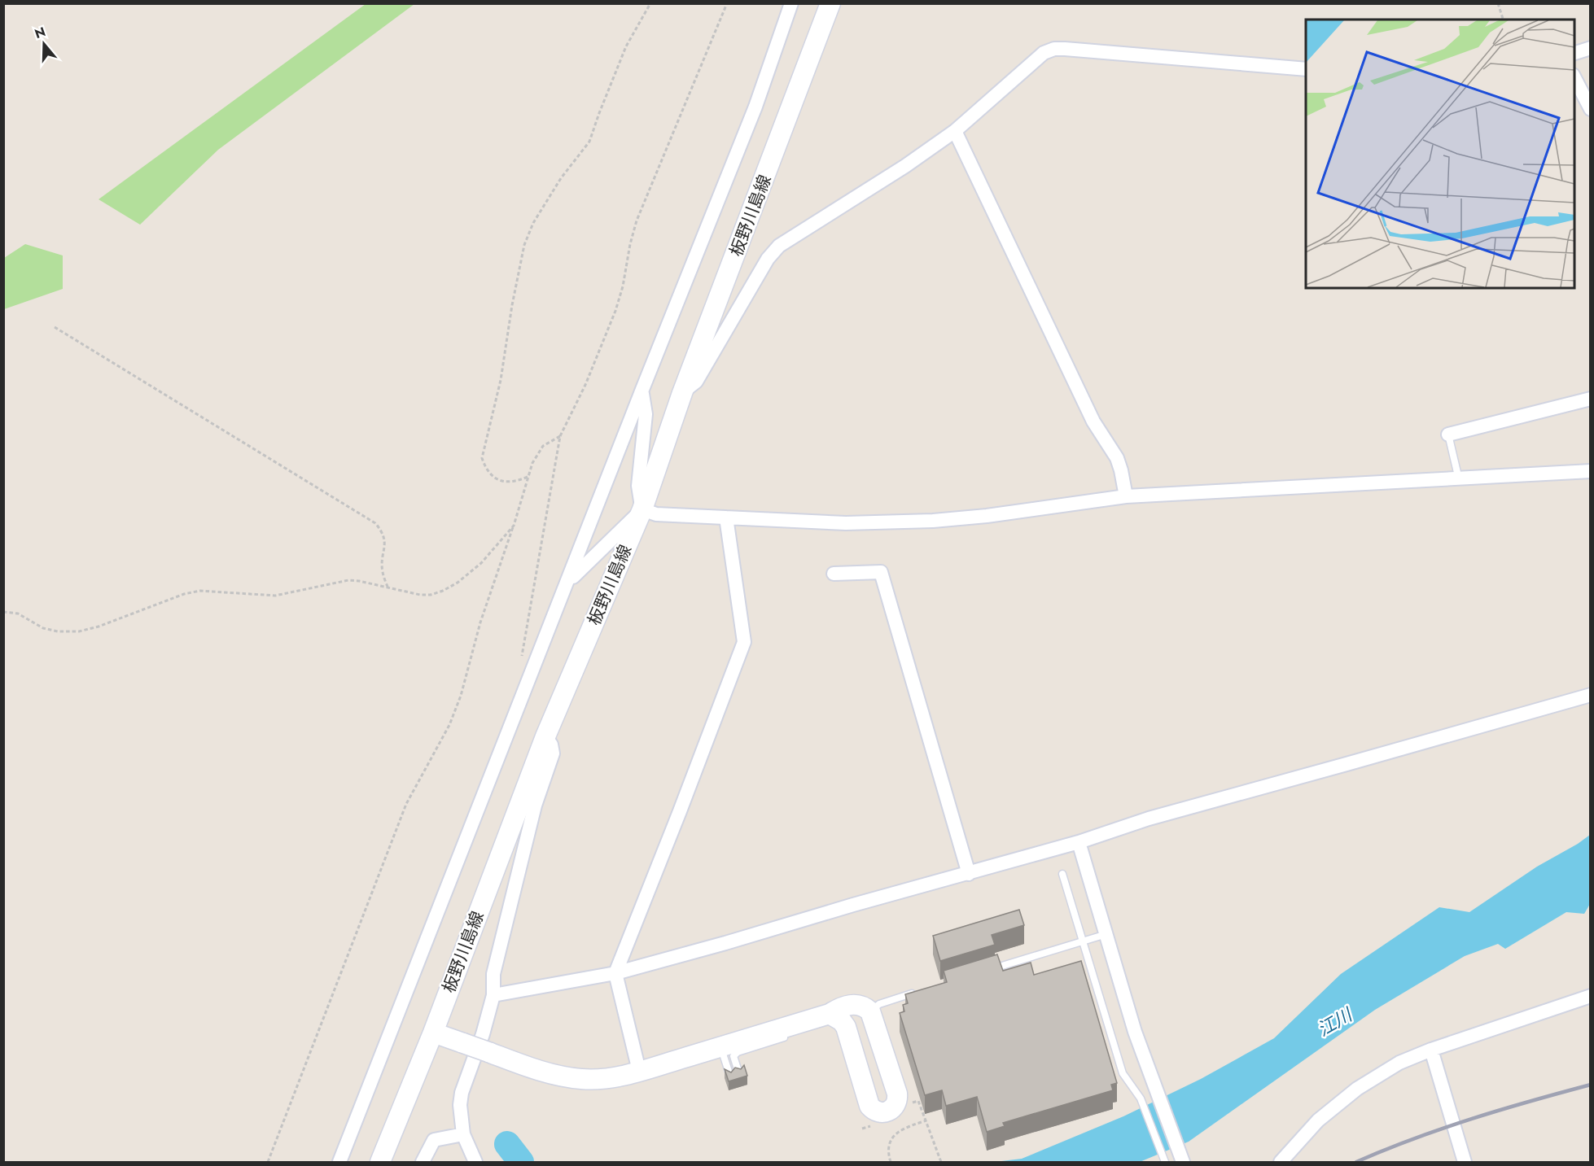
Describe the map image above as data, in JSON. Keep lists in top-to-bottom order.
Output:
{
  "streets": {
    "main road": ["板野川島線"]
  },
  "water": ["江川"],
  "north": "top"
}
